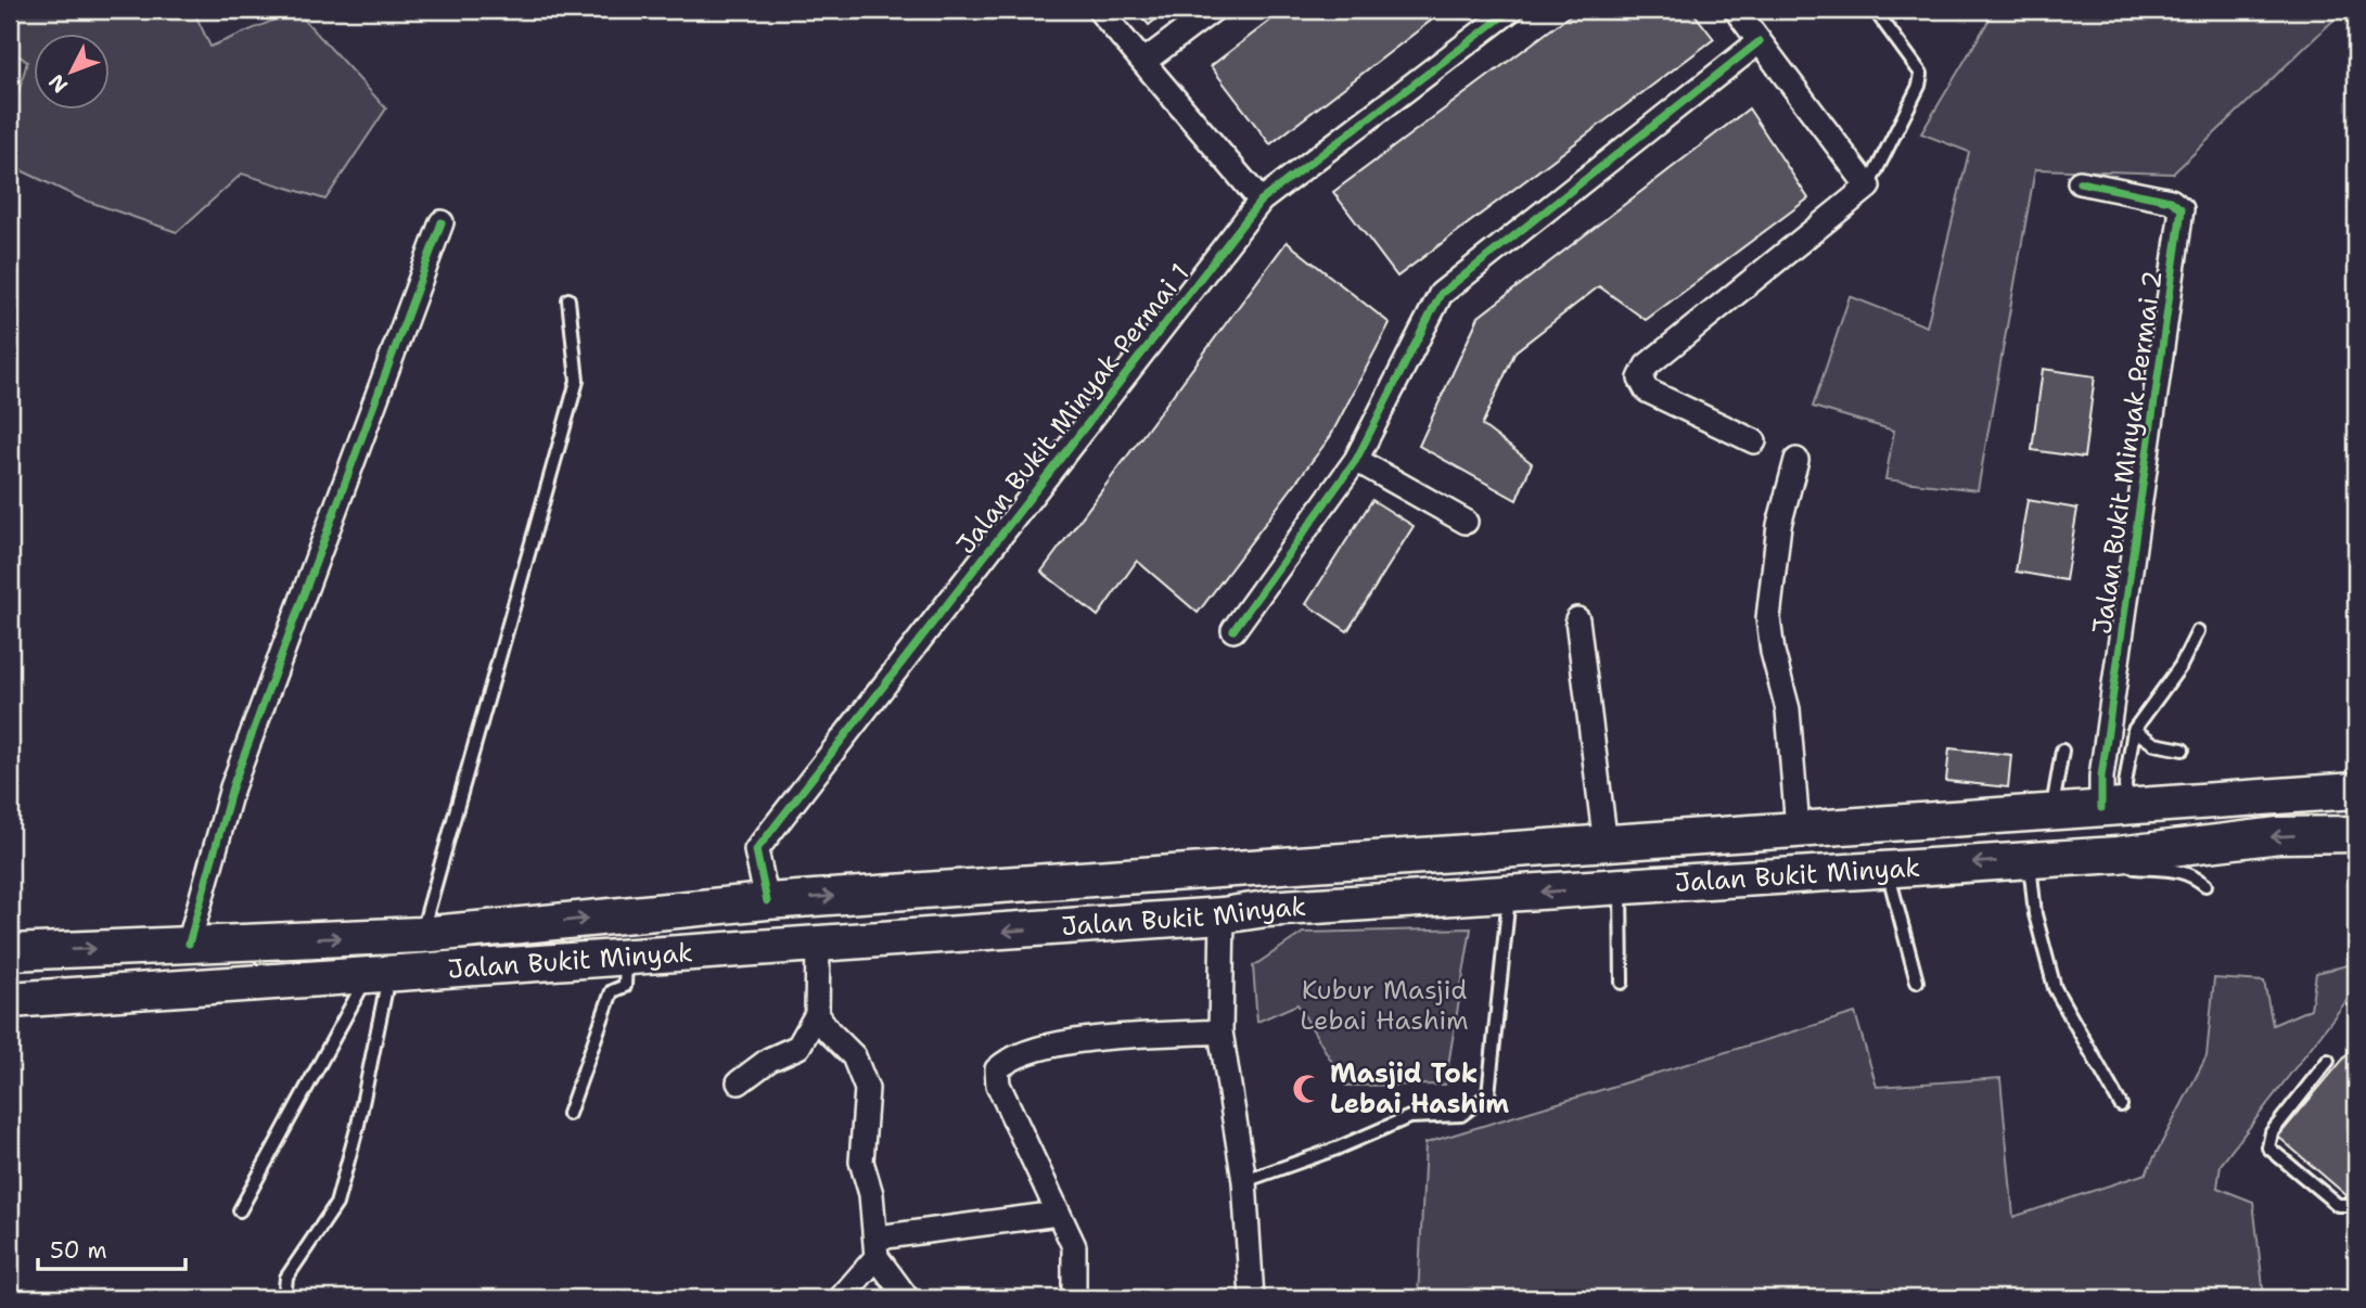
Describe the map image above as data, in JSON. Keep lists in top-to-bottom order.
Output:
{
  "streets": {
    "main road": ["Jalan Bukit Minyak"],
    "street": ["Jalan Bukit Minyak Permai 1", "Jalan Bukit Minyak Permai 2"]
  },
  "crossings": [
    ["Jalan Bukit Minyak Permai 1", "Jalan Bukit Minyak"],
    ["Jalan Bukit Minyak Permai 2", "Jalan Bukit Minyak"]
  ],
  "parks": ["Kubur Masjid Lebai Hashim"],
  "places": {
    "mosque": ["Masjid Tok Lebai Hashim"]
  },
  "scale_bar": "50 m",
  "north": "bottom left"
}
